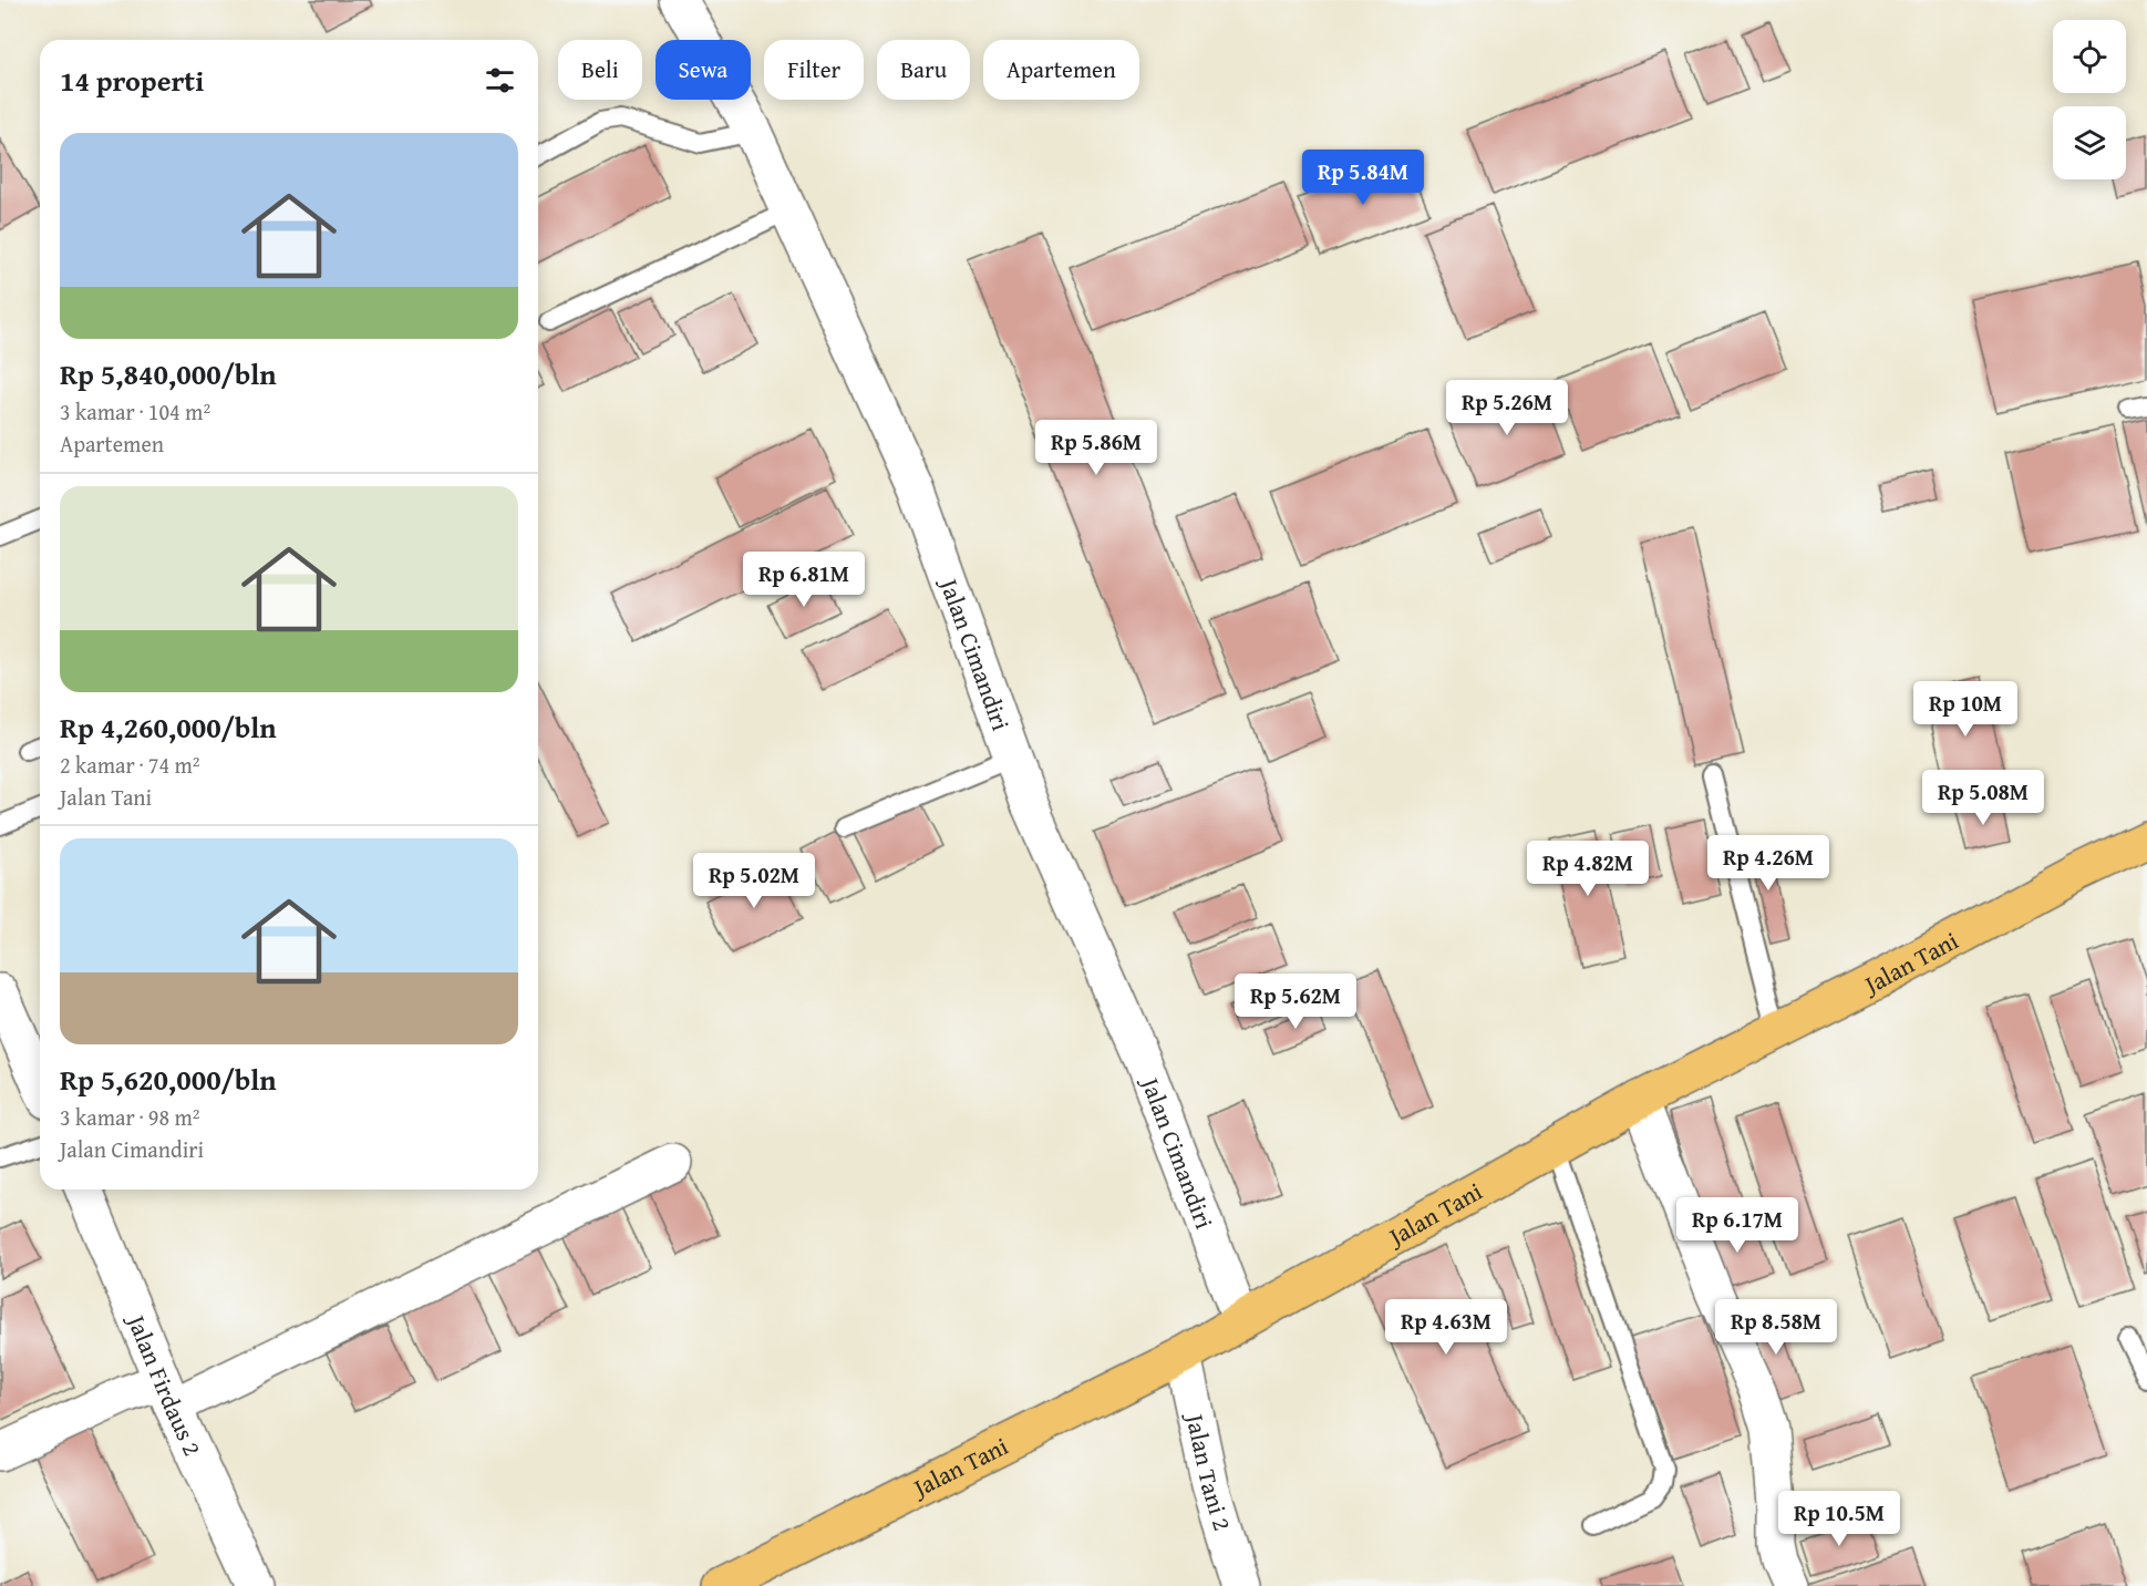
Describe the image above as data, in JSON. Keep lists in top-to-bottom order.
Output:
{
  "streets": {
    "highway": ["Jalan Tani"],
    "street": ["Jalan Cimandiri", "Jalan Firdaus 2", "Jalan Tani 2"]
  },
  "crossings": [
    ["Jalan Cimandiri", "Jalan Tani"],
    ["Jalan Tani", "Jalan Tani 2"]
  ],
  "page": {
    "chip": [
      "Beli",
      "Sewa",
      "Filter",
      "Baru",
      "Apartemen"
    ],
    "heading": "14 properti",
    "list": [
      {
        "name": "Rp 5,840,000/bln",
        "note": "3 kamar · 104 m² · Apartemen"
      },
      {
        "name": "Rp 4,260,000/bln",
        "note": "2 kamar · 74 m² · Jalan Tani"
      },
      {
        "name": "Rp 5,620,000/bln",
        "note": "3 kamar · 98 m² · Jalan Cimandiri"
      }
    ],
    "price": [
      "Rp 5.84M",
      "Rp 5.26M",
      "Rp 5.86M",
      "Rp 6.81M",
      "Rp 10M",
      "Rp 5.08M",
      "Rp 4.26M",
      "Rp 4.82M",
      "Rp 5.02M",
      "Rp 5.62M",
      "Rp 6.17M",
      "Rp 4.63M",
      "Rp 8.58M",
      "Rp 10.5M"
    ]
  }
}
